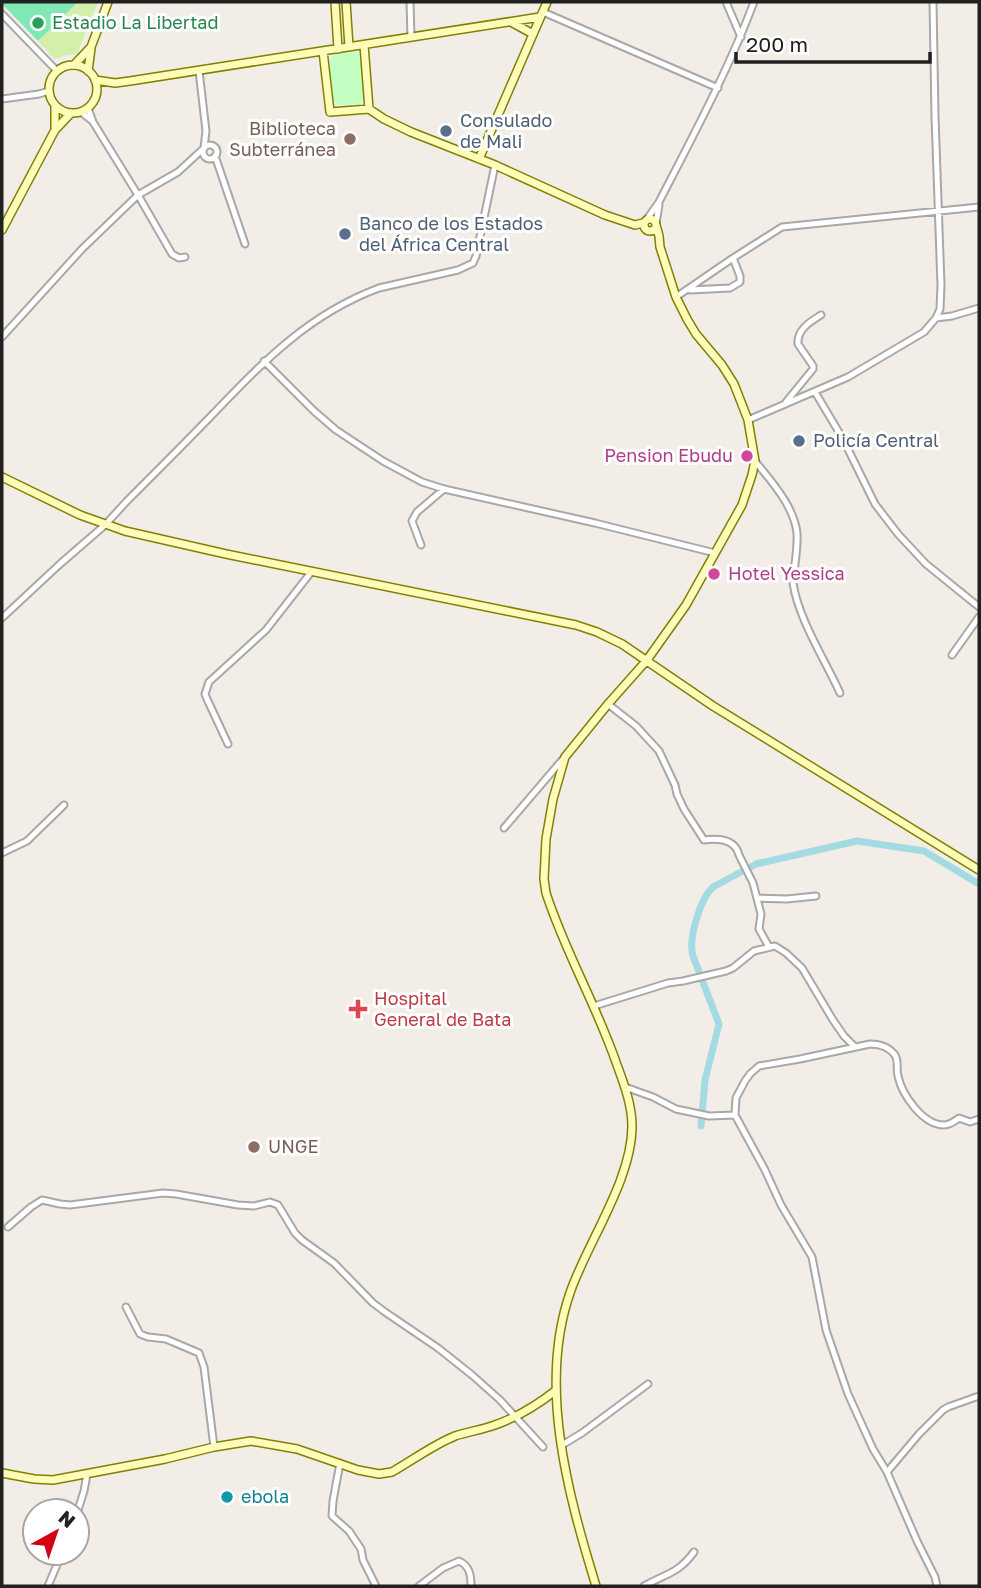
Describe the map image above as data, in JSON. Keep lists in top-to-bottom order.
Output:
{
  "places": {
    "other": [
      "Estadio La Libertad",
      "Consulado de Mali",
      "Biblioteca Subterránea",
      "Banco de los Estados del África Central",
      "Policía Central",
      "Pension Ebudu",
      "Hotel Yessica",
      "UNGE",
      "ebola"
    ],
    "health": ["Hospital General de Bata"]
  },
  "scale_bar": "200 m",
  "north": "top right"
}
